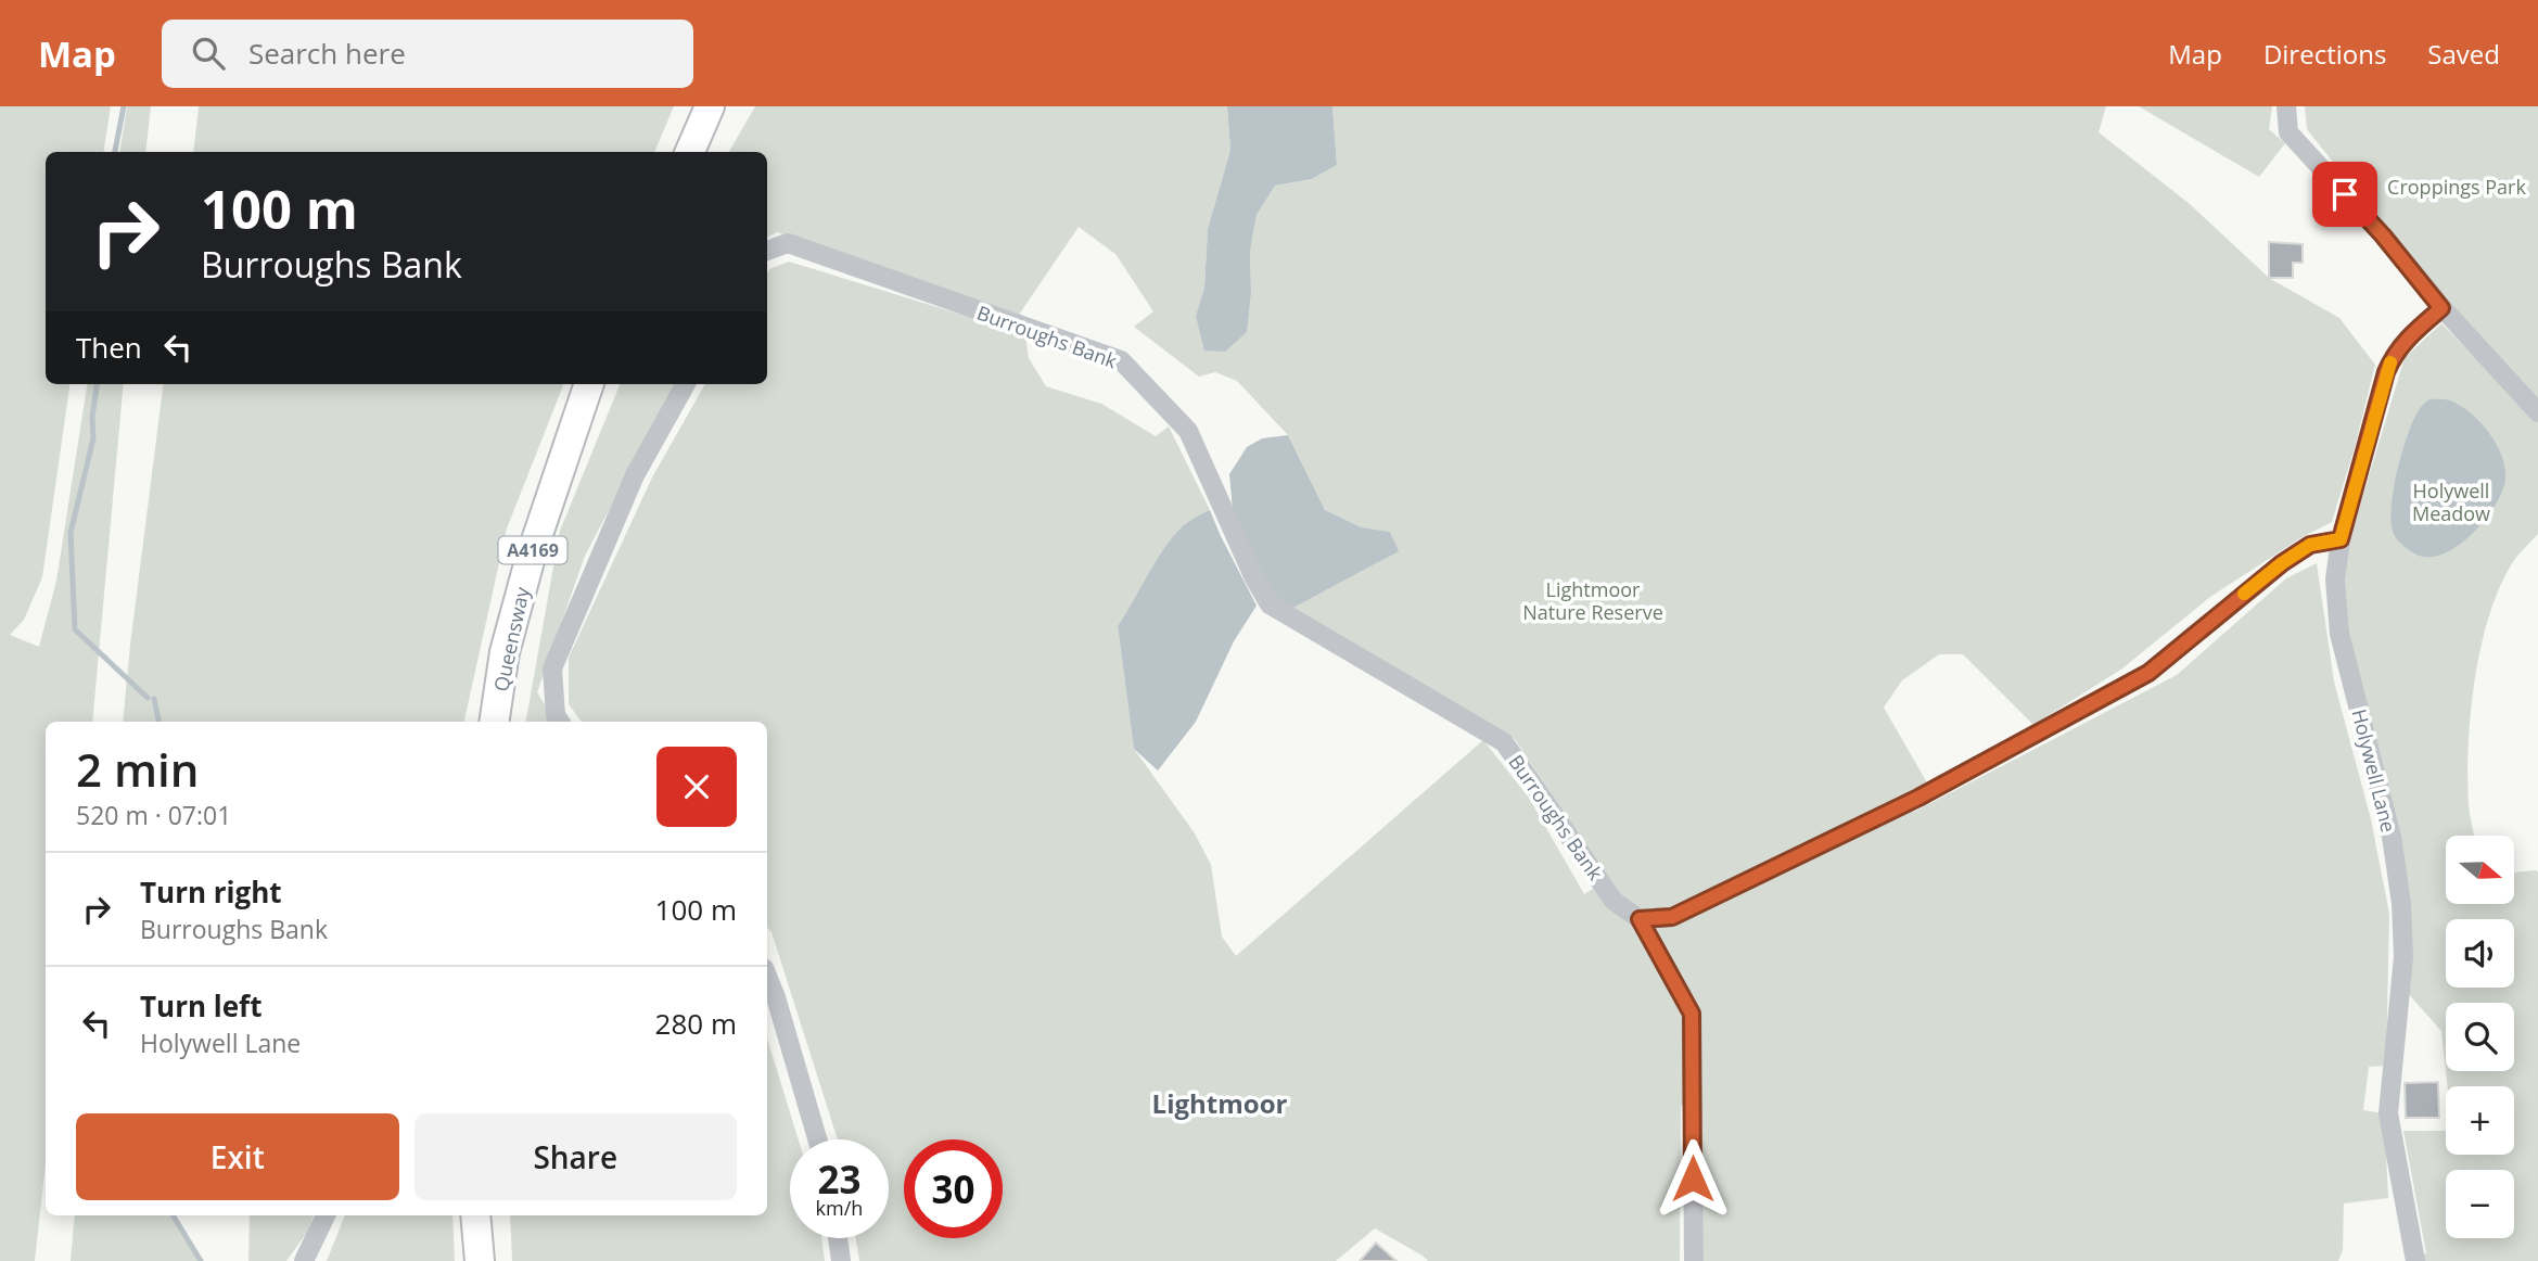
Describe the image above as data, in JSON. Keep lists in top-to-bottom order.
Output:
{
  "streets": {
    "main road": ["A4169", "Queensway"],
    "street": ["Burroughs Bank", "Holywell Lane"]
  },
  "districts": ["Lightmoor"],
  "parks": ["Croppings Park", "Holywell Meadow", "Lightmoor Nature Reserve"],
  "north": "right",
  "page": {
    "header": "Map",
    "search": "Search here",
    "nav": ["Map", "Directions", "Saved"],
    "turn": ["100 m", "Burroughs Bank"],
    "then": "Then",
    "heading": ["2 min", "520 m · 07:01"],
    "map_buttons": ["+", "−"],
    "list": [
      {
        "name": "Turn right",
        "note": "Burroughs Bank",
        "value": "100 m"
      },
      {
        "name": "Turn left",
        "note": "Holywell Lane",
        "value": "280 m"
      }
    ],
    "buttons": ["Exit", "Share"],
    "speed": "23 km/h",
    "limit": "30"
  }
}
